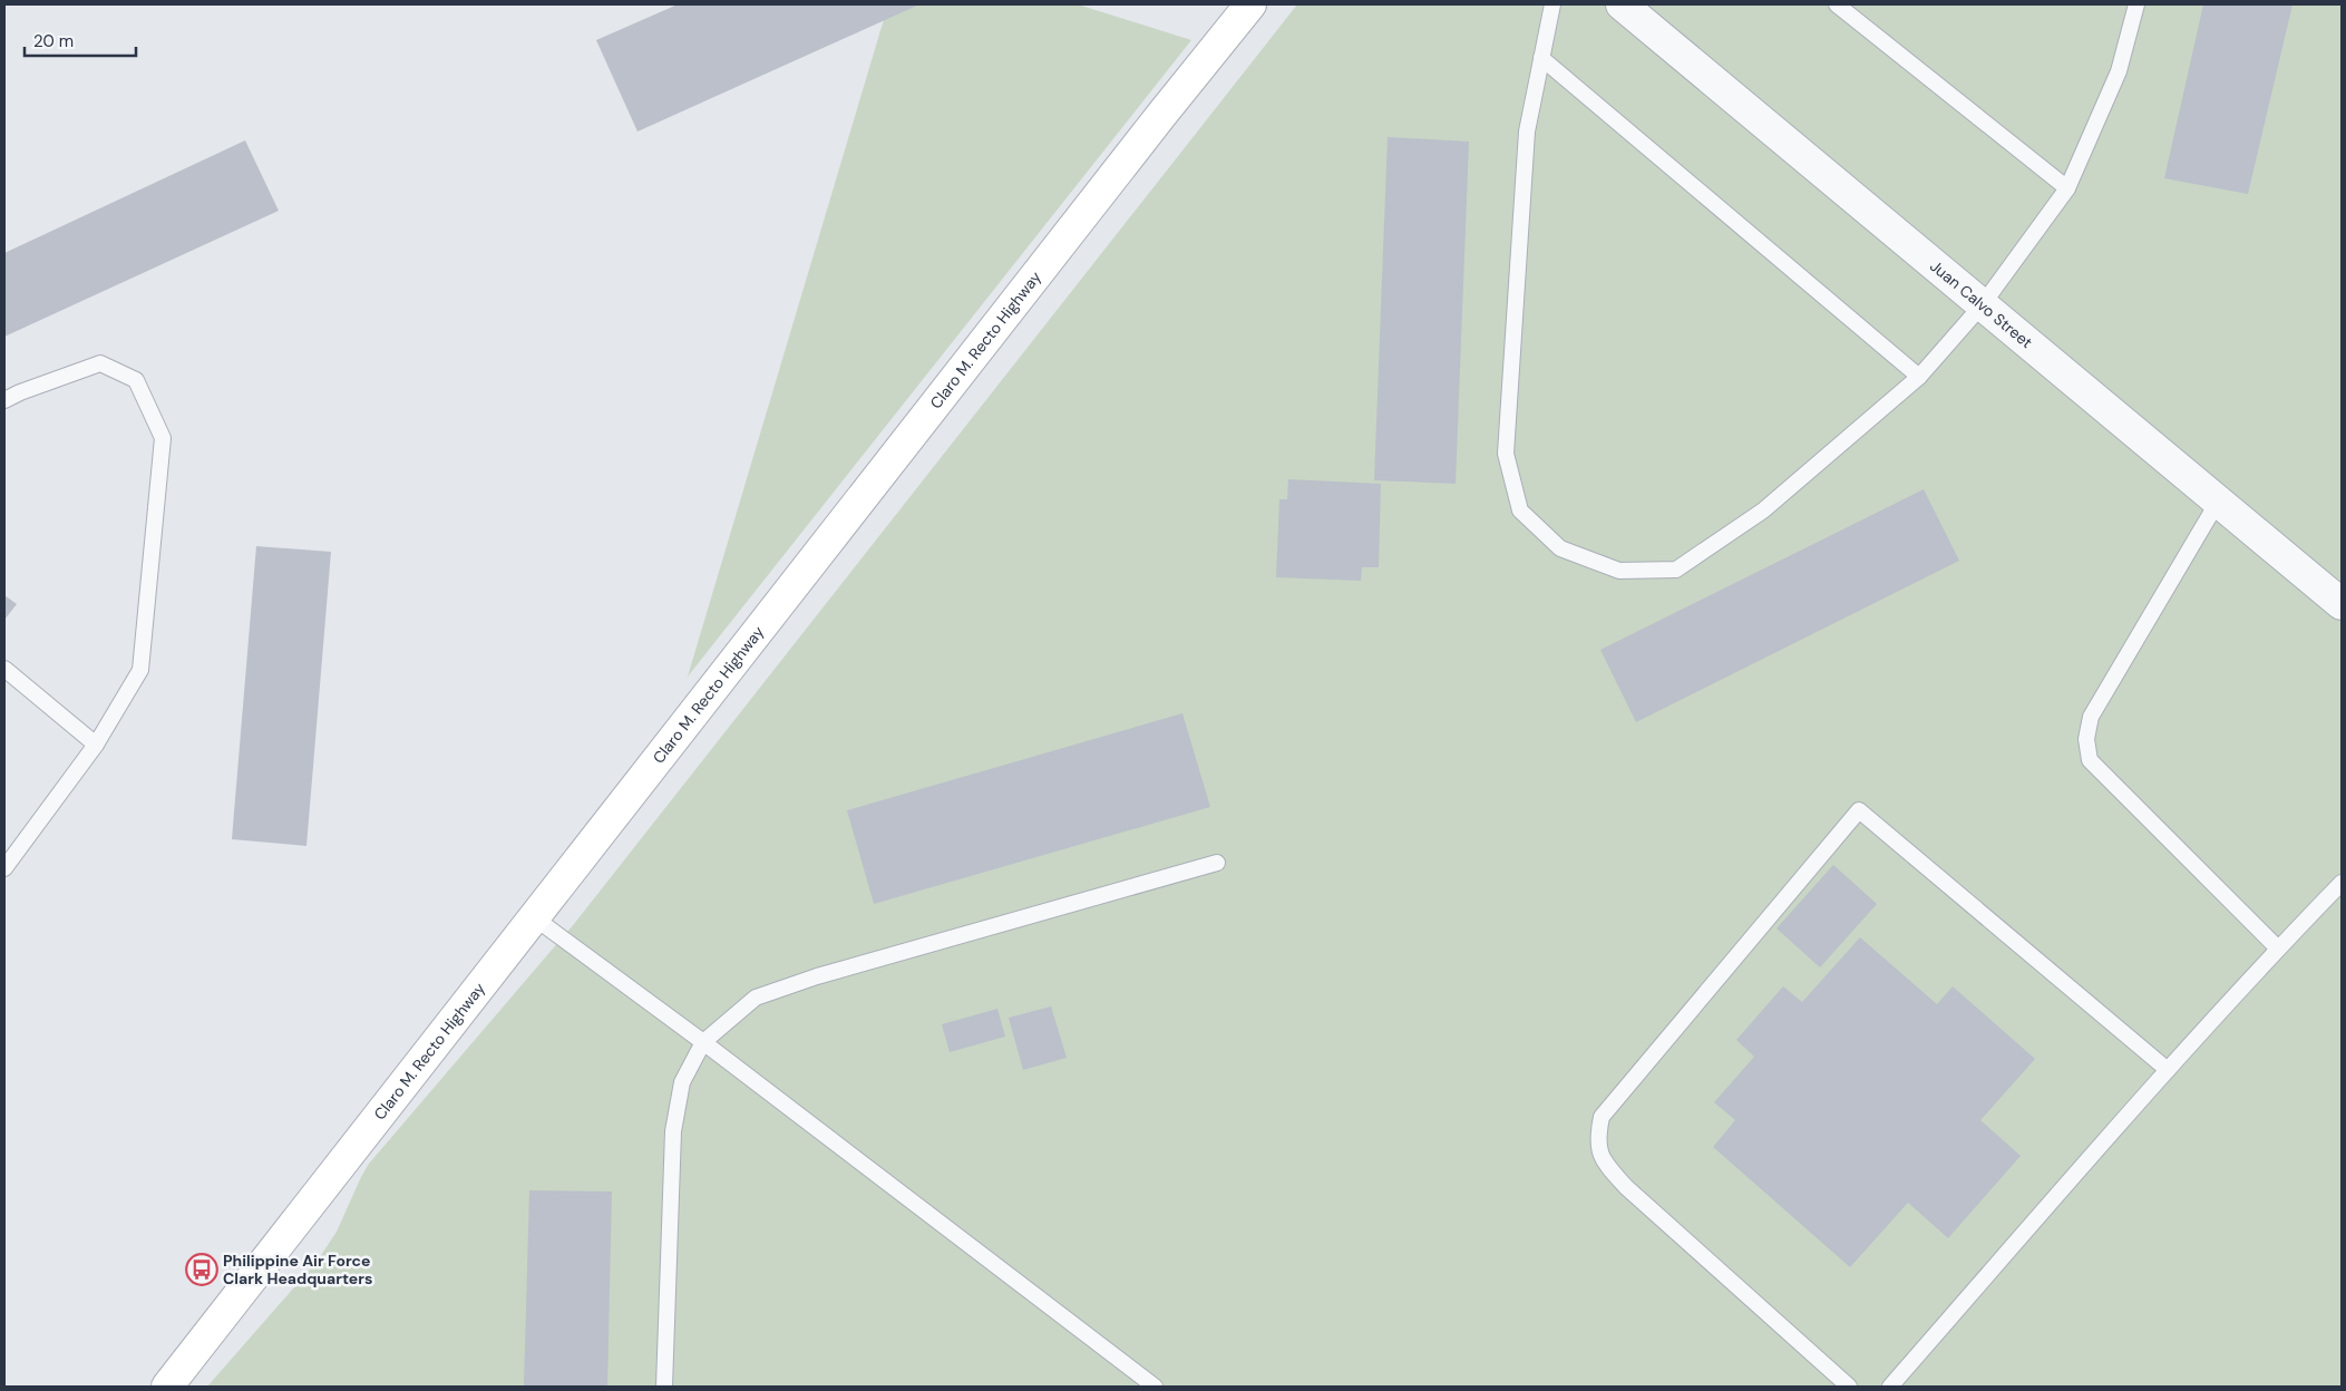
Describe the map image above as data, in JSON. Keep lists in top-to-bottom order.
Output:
{
  "streets": {
    "main road": ["Claro M. Recto Highway"],
    "street": ["Juan Calvo Street"]
  },
  "places": {
    "bus stop": ["Philippine Air Force Clark Headquarters"]
  },
  "scale_bar": "20 m"
}
